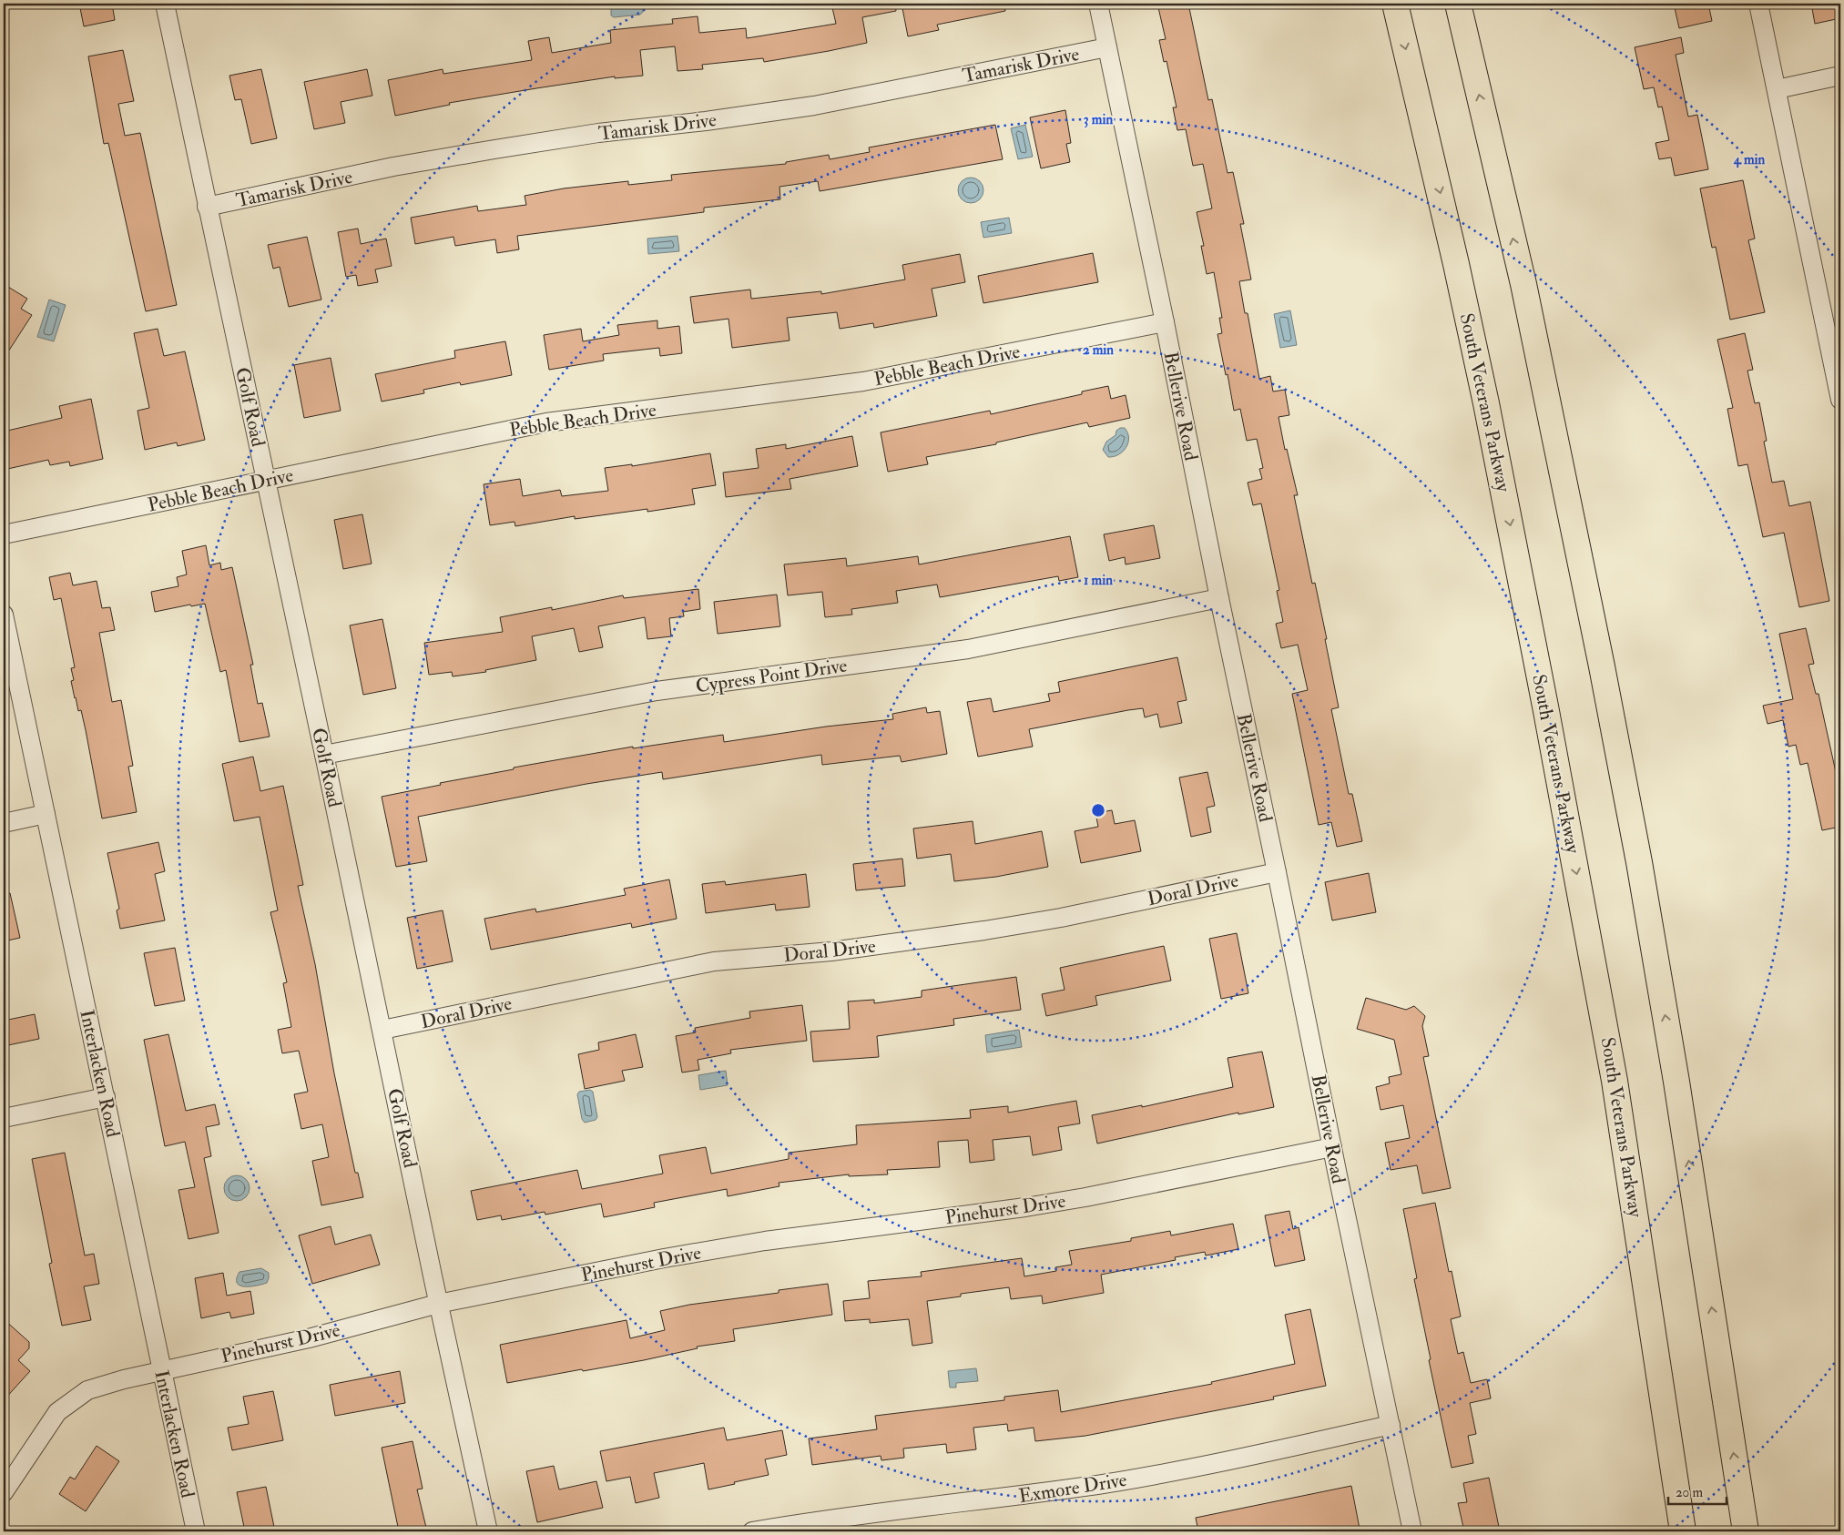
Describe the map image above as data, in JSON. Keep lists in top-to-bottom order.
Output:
{
  "streets": {
    "highway": ["South Veterans Parkway"],
    "street": [
      "Tamarisk Drive",
      "Pebble Beach Drive",
      "Bellerive Road",
      "Golf Road",
      "Cypress Point Drive",
      "Doral Drive",
      "Interlacken Road",
      "Pinehurst Drive",
      "Exmore Drive"
    ]
  },
  "crossings": [
    ["Tamarisk Drive", "Bellerive Road"],
    ["Tamarisk Drive", "Golf Road"],
    ["Pebble Beach Drive", "Bellerive Road"],
    ["Pebble Beach Drive", "Golf Road"],
    ["Bellerive Road", "Cypress Point Drive"],
    ["Bellerive Road", "Doral Drive"],
    ["Bellerive Road", "Pinehurst Drive"],
    ["Bellerive Road", "Exmore Drive"],
    ["Golf Road", "Cypress Point Drive"],
    ["Golf Road", "Doral Drive"],
    ["Golf Road", "Pinehurst Drive"],
    ["Interlacken Road", "Pinehurst Drive"]
  ],
  "scale_bar": "20 m",
  "rings": [
    "3 min",
    "4 min",
    "2 min",
    "1 min"
  ]
}
